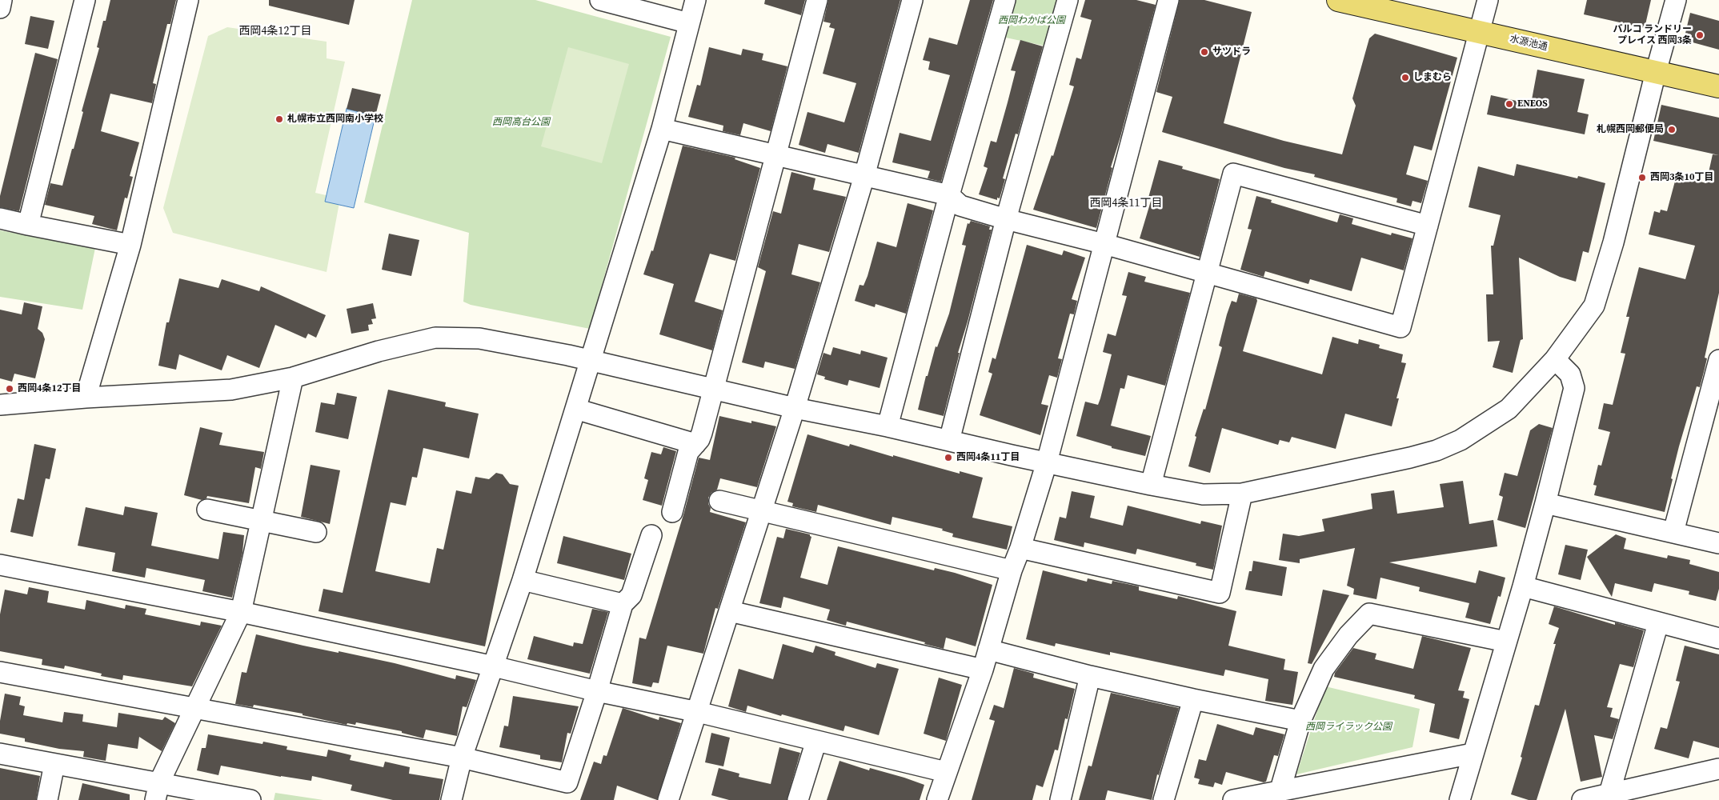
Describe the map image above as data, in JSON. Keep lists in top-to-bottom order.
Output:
{
  "streets": {
    "main road": ["水源池通"]
  },
  "districts": ["西岡4条12丁目", "西岡4条11丁目"],
  "parks": ["西岡わかば公園", "西岡高台公園", "西岡ライラック公園"],
  "places": [
    "バルコ ランドリー プレイス 西岡3条",
    "サツドラ",
    "しまむら",
    "ENEOS",
    "札幌市立西岡南小学校",
    "札幌西岡郵便局",
    "西岡3条10丁目",
    "西岡4条12丁目",
    "西岡4条11丁目"
  ]
}
